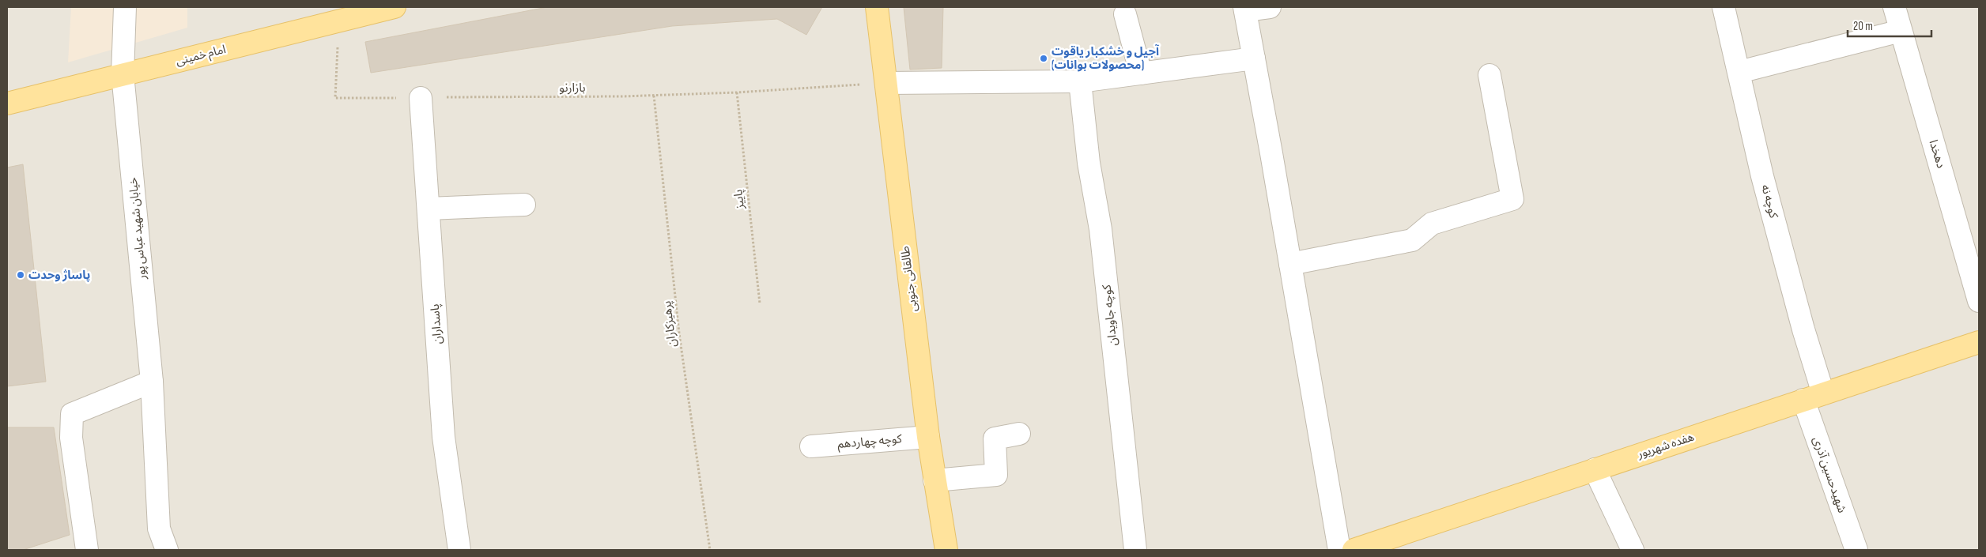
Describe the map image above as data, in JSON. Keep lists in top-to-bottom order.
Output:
{
  "streets": {
    "main road": ["امام خمینی", "طالقانی جنوبی", "هفده شهریور"],
    "street": [
      "دهخدا",
      "کوچه نه",
      "خیابان شهید عباس پور",
      "کوچه جاویدان",
      "پاسداران",
      "کوچه چهاردهم",
      "شهیدحسین آذری"
    ],
    "path": ["بازارنو", "پاییز", "پرهیزکاران"]
  },
  "crossings": [
    ["امام خمینی", "بازارنو"],
    ["امام خمینی", "خیابان شهید عباس پور"],
    ["بازارنو", "پاییز"],
    ["بازارنو", "طالقانی جنوبی"],
    ["بازارنو", "پاسداران"],
    ["بازارنو", "پرهیزکاران"],
    ["کوچه نه", "هفده شهریور"],
    ["کوچه نه", "شهیدحسین آذری"],
    ["طالقانی جنوبی", "کوچه چهاردهم"],
    ["هفده شهریور", "شهیدحسین آذری"]
  ],
  "places": ["آجیل و خشکبار یاقوت (محصولات بوانات)", "پاساژ وحدت"],
  "scale_bar": "20 m"
}
